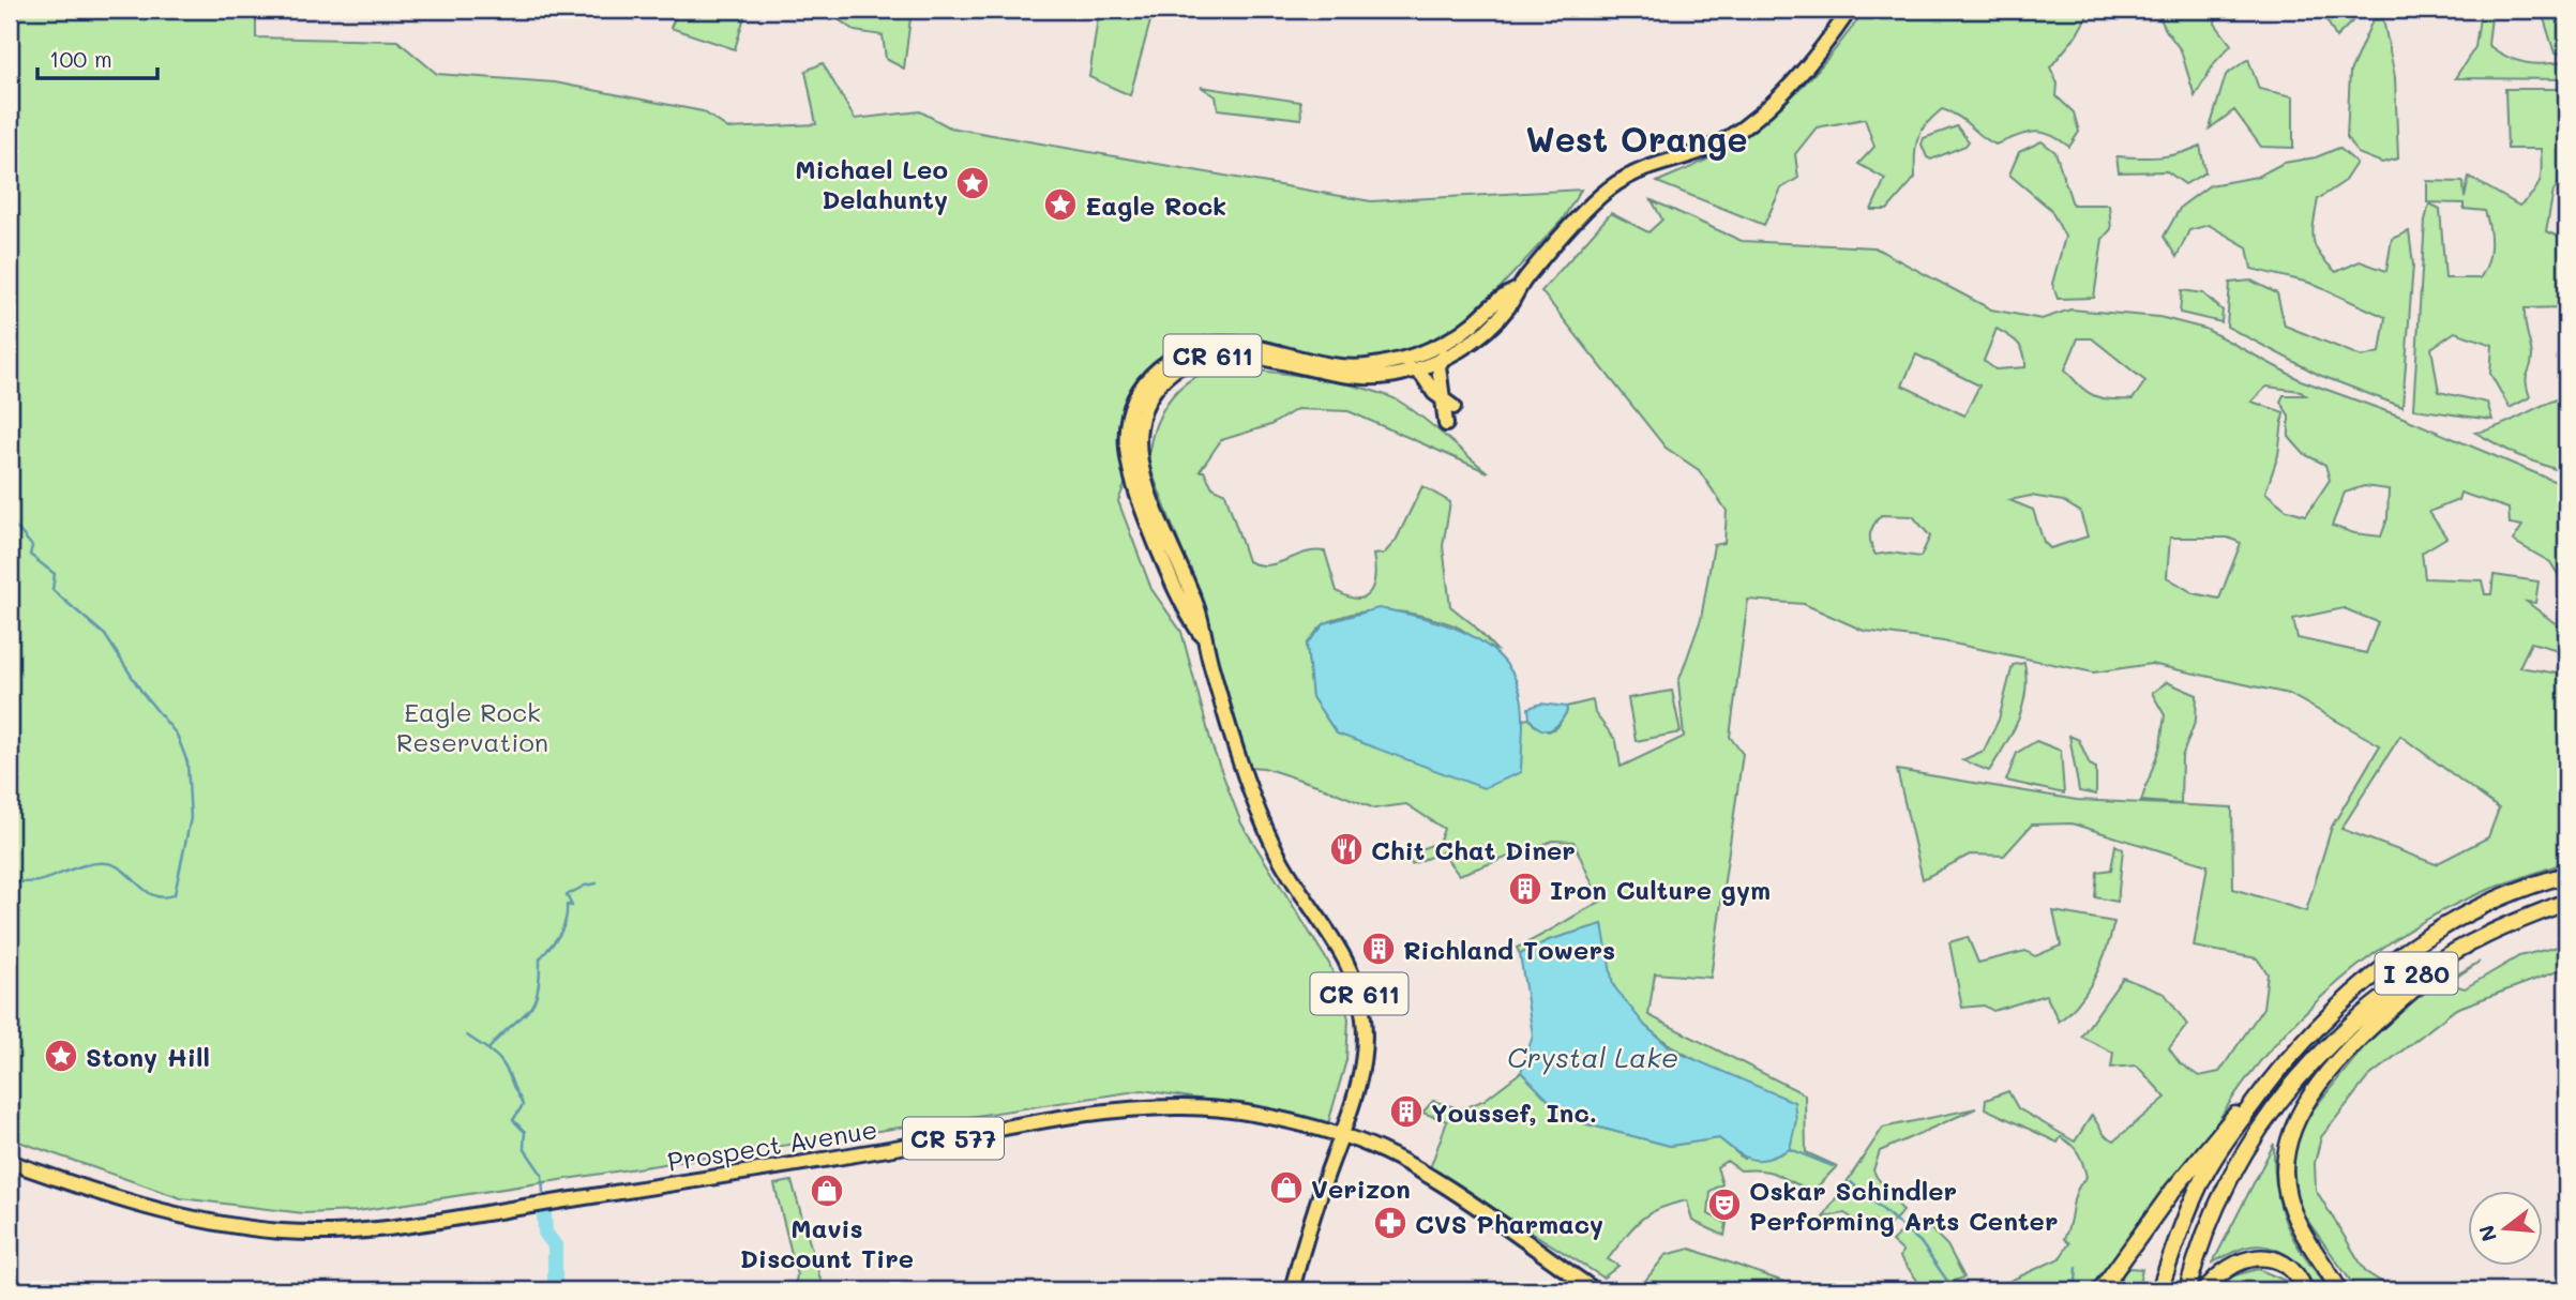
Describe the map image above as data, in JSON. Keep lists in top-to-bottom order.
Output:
{
  "streets": {
    "highway": ["I 280"],
    "main road": ["CR 611", "CR 577", "Prospect Avenue"]
  },
  "crossings": [
    ["CR 611", "Prospect Avenue"]
  ],
  "districts": ["West Orange"],
  "water": ["Crystal Lake"],
  "parks": ["Eagle Rock Reservation"],
  "places": {
    "place": ["Michael Leo Delahunty", "Eagle Rock", "Stony Hill"],
    "restaurant": ["Chit Chat Diner"],
    "building": ["Iron Culture gym", "Richland Towers", "Youssef, Inc."],
    "shop": ["Verizon", "Mavis Discount Tire"],
    "theatre": ["Oskar Schindler Performing Arts Center"],
    "pharmacy": ["CVS Pharmacy"]
  },
  "scale_bar": "100 m",
  "north": "left"
}
